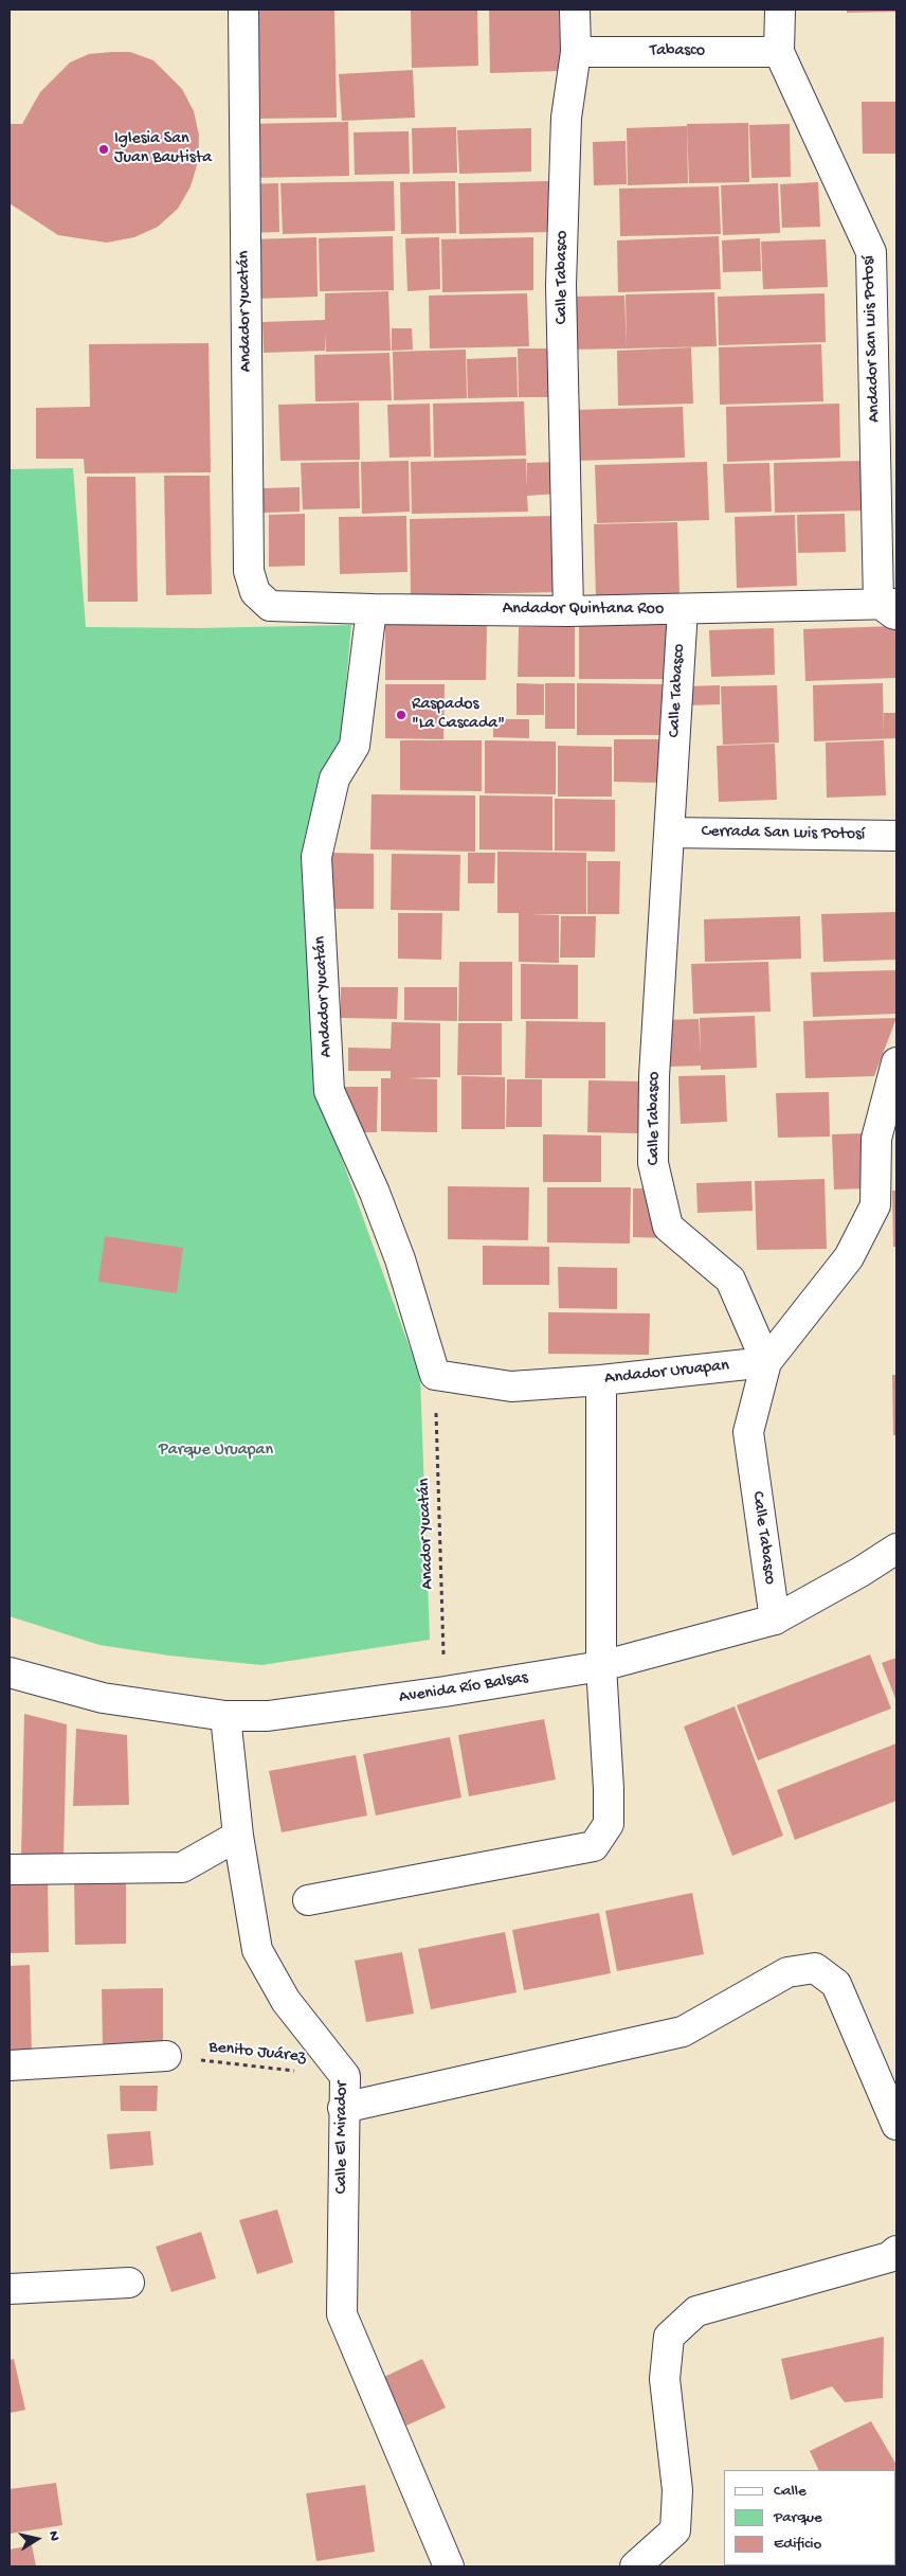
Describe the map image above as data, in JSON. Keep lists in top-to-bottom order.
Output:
{
  "streets": {
    "street": [
      "Tabasco",
      "Calle Tabasco",
      "Andador Yucatán",
      "Andador San Luis Potosí",
      "Andador Quintana Roo",
      "Cerrada San Luis Potosí",
      "Andador Uruapan",
      "Avenida Río Balsas",
      "Calle El Mirador"
    ],
    "path": ["Anador Yucatán", "Benito Juárez"]
  },
  "crossings": [
    ["Tabasco", "Calle Tabasco"],
    ["Tabasco", "Andador San Luis Potosí"],
    ["Calle Tabasco", "Andador Quintana Roo"],
    ["Calle Tabasco", "Cerrada San Luis Potosí"],
    ["Calle Tabasco", "Andador Uruapan"],
    ["Calle Tabasco", "Avenida Río Balsas"],
    ["Andador Yucatán", "Andador Quintana Roo"],
    ["Andador Yucatán", "Andador Uruapan"],
    ["Andador Yucatán", "Anador Yucatán"],
    ["Andador San Luis Potosí", "Andador Quintana Roo"],
    ["Andador Uruapan", "Anador Yucatán"],
    ["Anador Yucatán", "Avenida Río Balsas"],
    ["Avenida Río Balsas", "Calle El Mirador"],
    ["Benito Juárez", "Calle El Mirador"]
  ],
  "parks": ["Parque Uruapan"],
  "places": ["Iglesia San Juan Bautista", "Raspados \"La Cascada\""],
  "legend": ["Calle", "Parque", "Edificio"],
  "north": "right"
}
